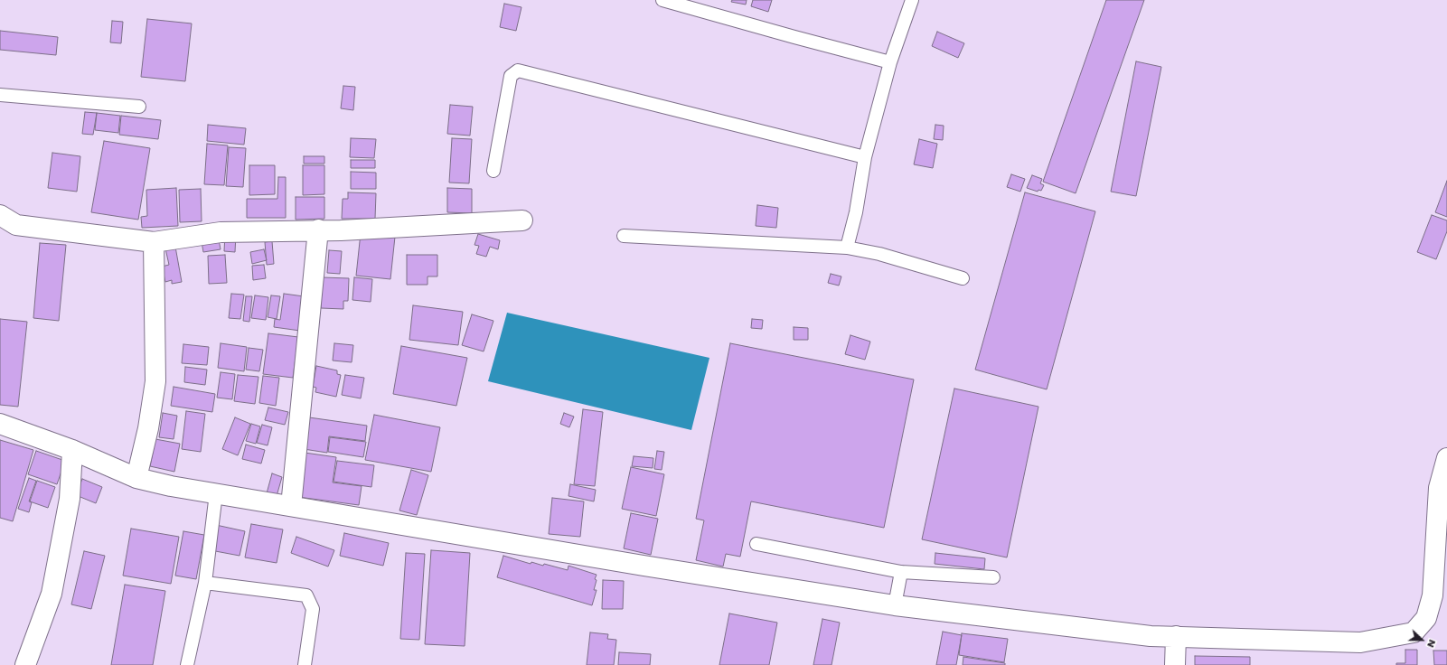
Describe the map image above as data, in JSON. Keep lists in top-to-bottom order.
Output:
{
  "north": "right"
}
